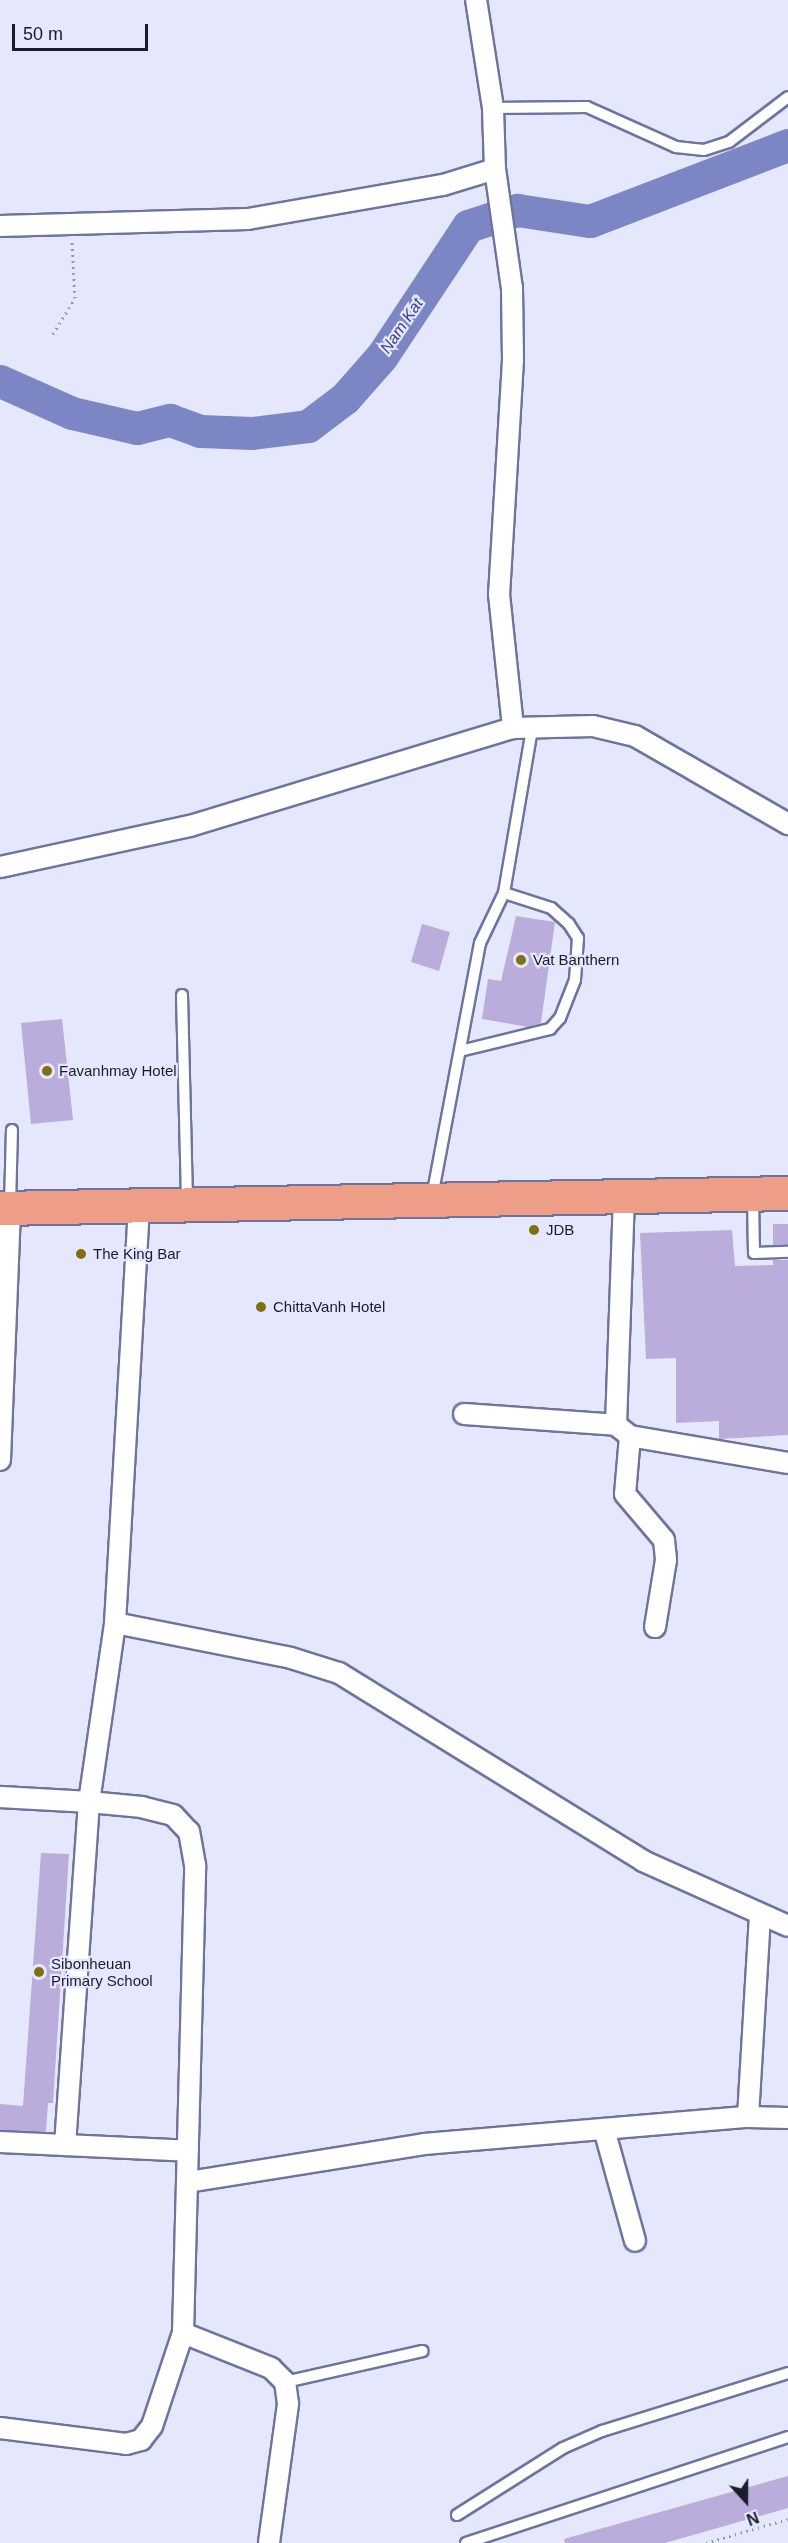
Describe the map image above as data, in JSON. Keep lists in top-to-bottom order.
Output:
{
  "water": ["Nam Kat"],
  "places": [
    "Vat Banthern",
    "Favanhmay Hotel",
    "JDB",
    "The King Bar",
    "ChittaVanh Hotel",
    "Sibonheuan Primary School"
  ],
  "scale_bar": "50 m",
  "north": "bottom"
}
